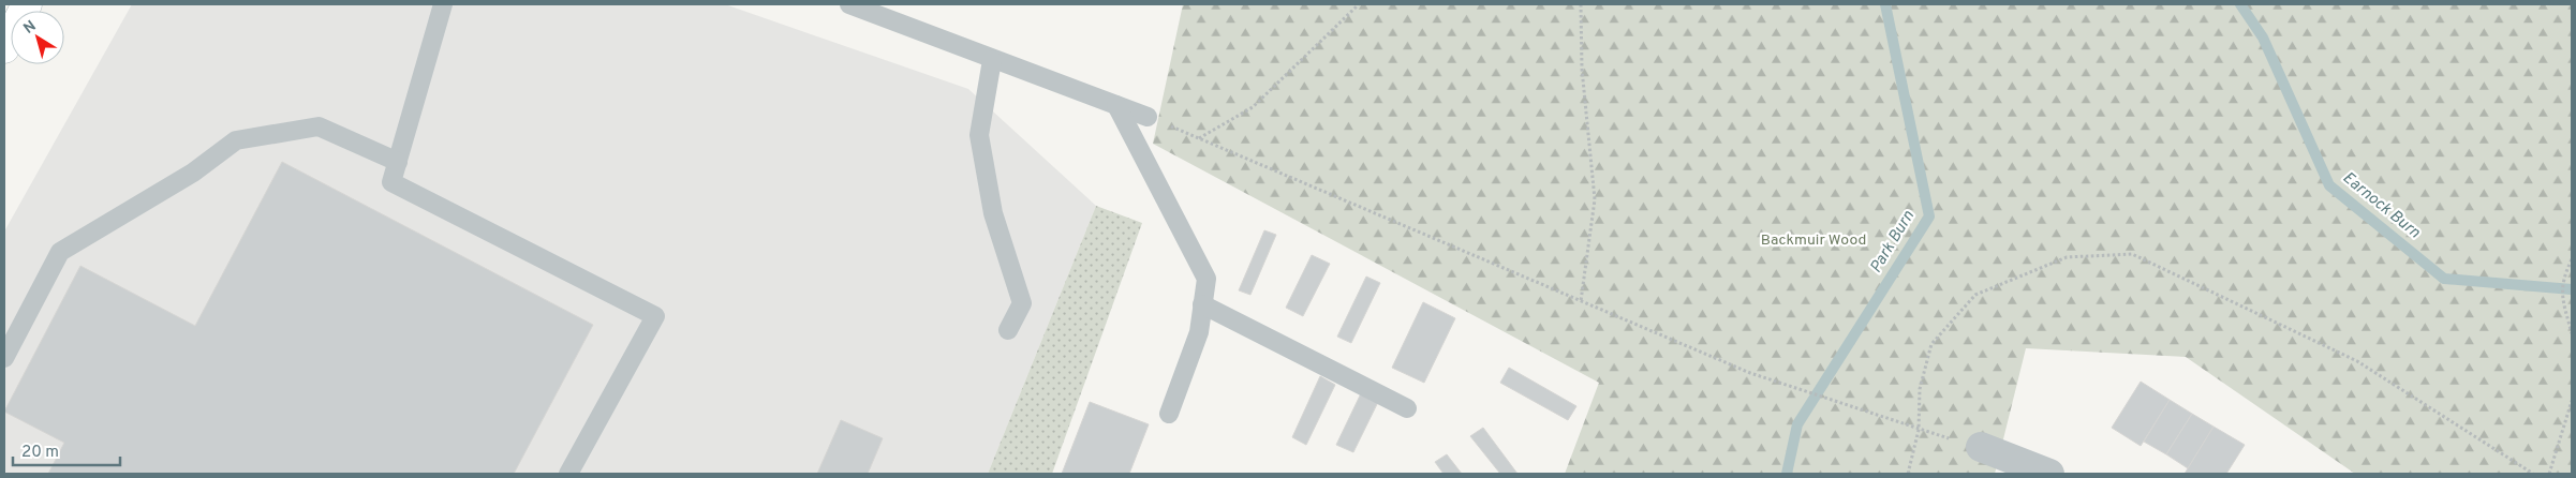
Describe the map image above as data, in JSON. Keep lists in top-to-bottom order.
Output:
{
  "water": ["Earnock Burn", "Park Burn"],
  "parks": ["Backmuir Wood"],
  "scale_bar": "20 m",
  "north": "top left"
}
